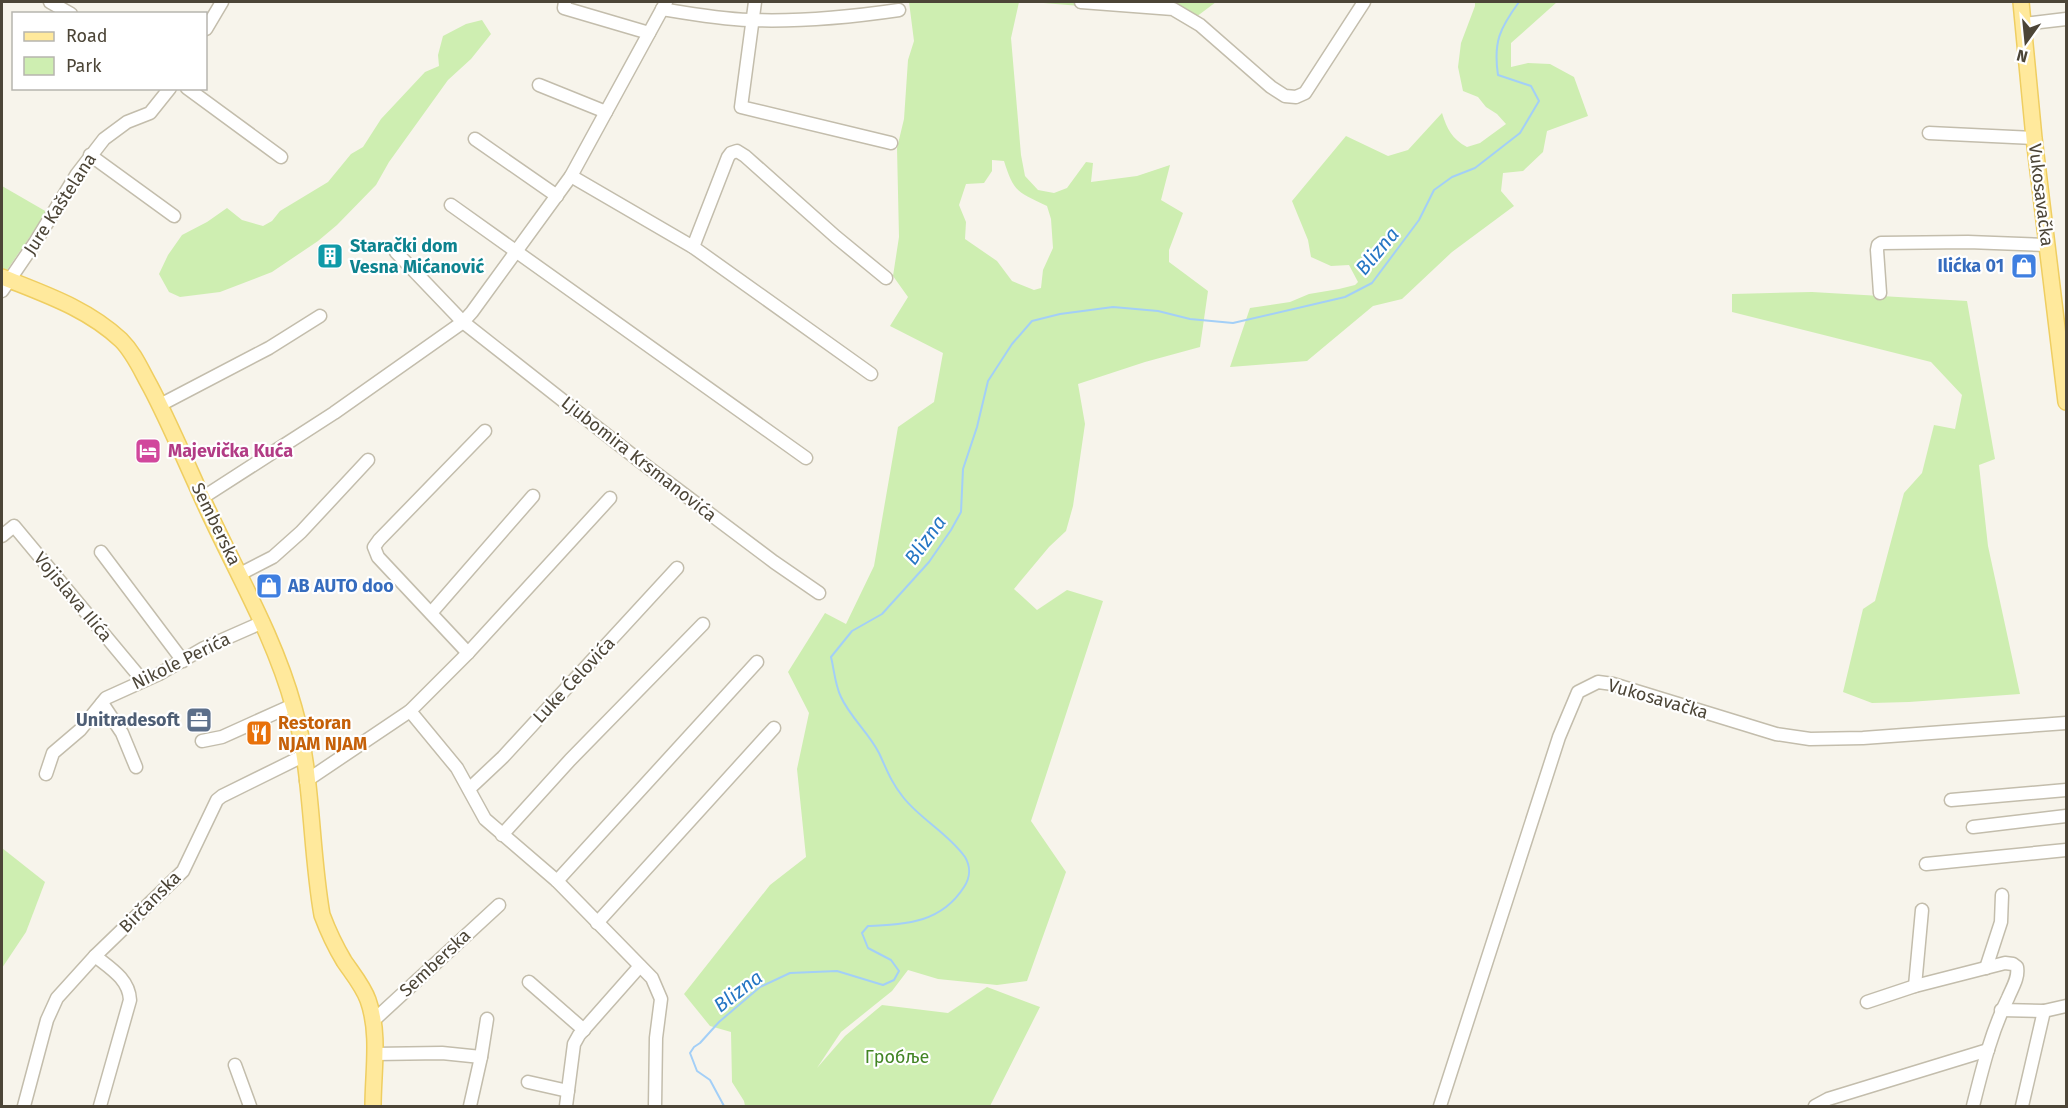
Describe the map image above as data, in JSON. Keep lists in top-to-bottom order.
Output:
{
  "streets": {
    "main road": ["Vukosavačka", "Semberska"],
    "street": [
      "Jure Kaštelana",
      "Ljubomira Krsmanovića",
      "Vojislava Ilića",
      "Nikole Perića",
      "Luke Ćelovića",
      "Birčanska"
    ]
  },
  "crossings": [
    ["Jure Kaštelana", "Semberska"],
    ["Semberska", "Nikole Perića"],
    ["Semberska", "Birčanska"],
    ["Vojislava Ilića", "Nikole Perića"]
  ],
  "water": ["Blizna"],
  "parks": ["Гробље"],
  "places": {
    "building": ["Starački dom Vesna Mićanović"],
    "shop": ["Ilićka 01", "AB AUTO doo"],
    "hotel": ["Majevička Kuća"],
    "office": ["Unitradesoft"],
    "restaurant": ["Restoran NJAM NJAM"]
  },
  "legend": ["Road", "Park"],
  "north": "bottom"
}
